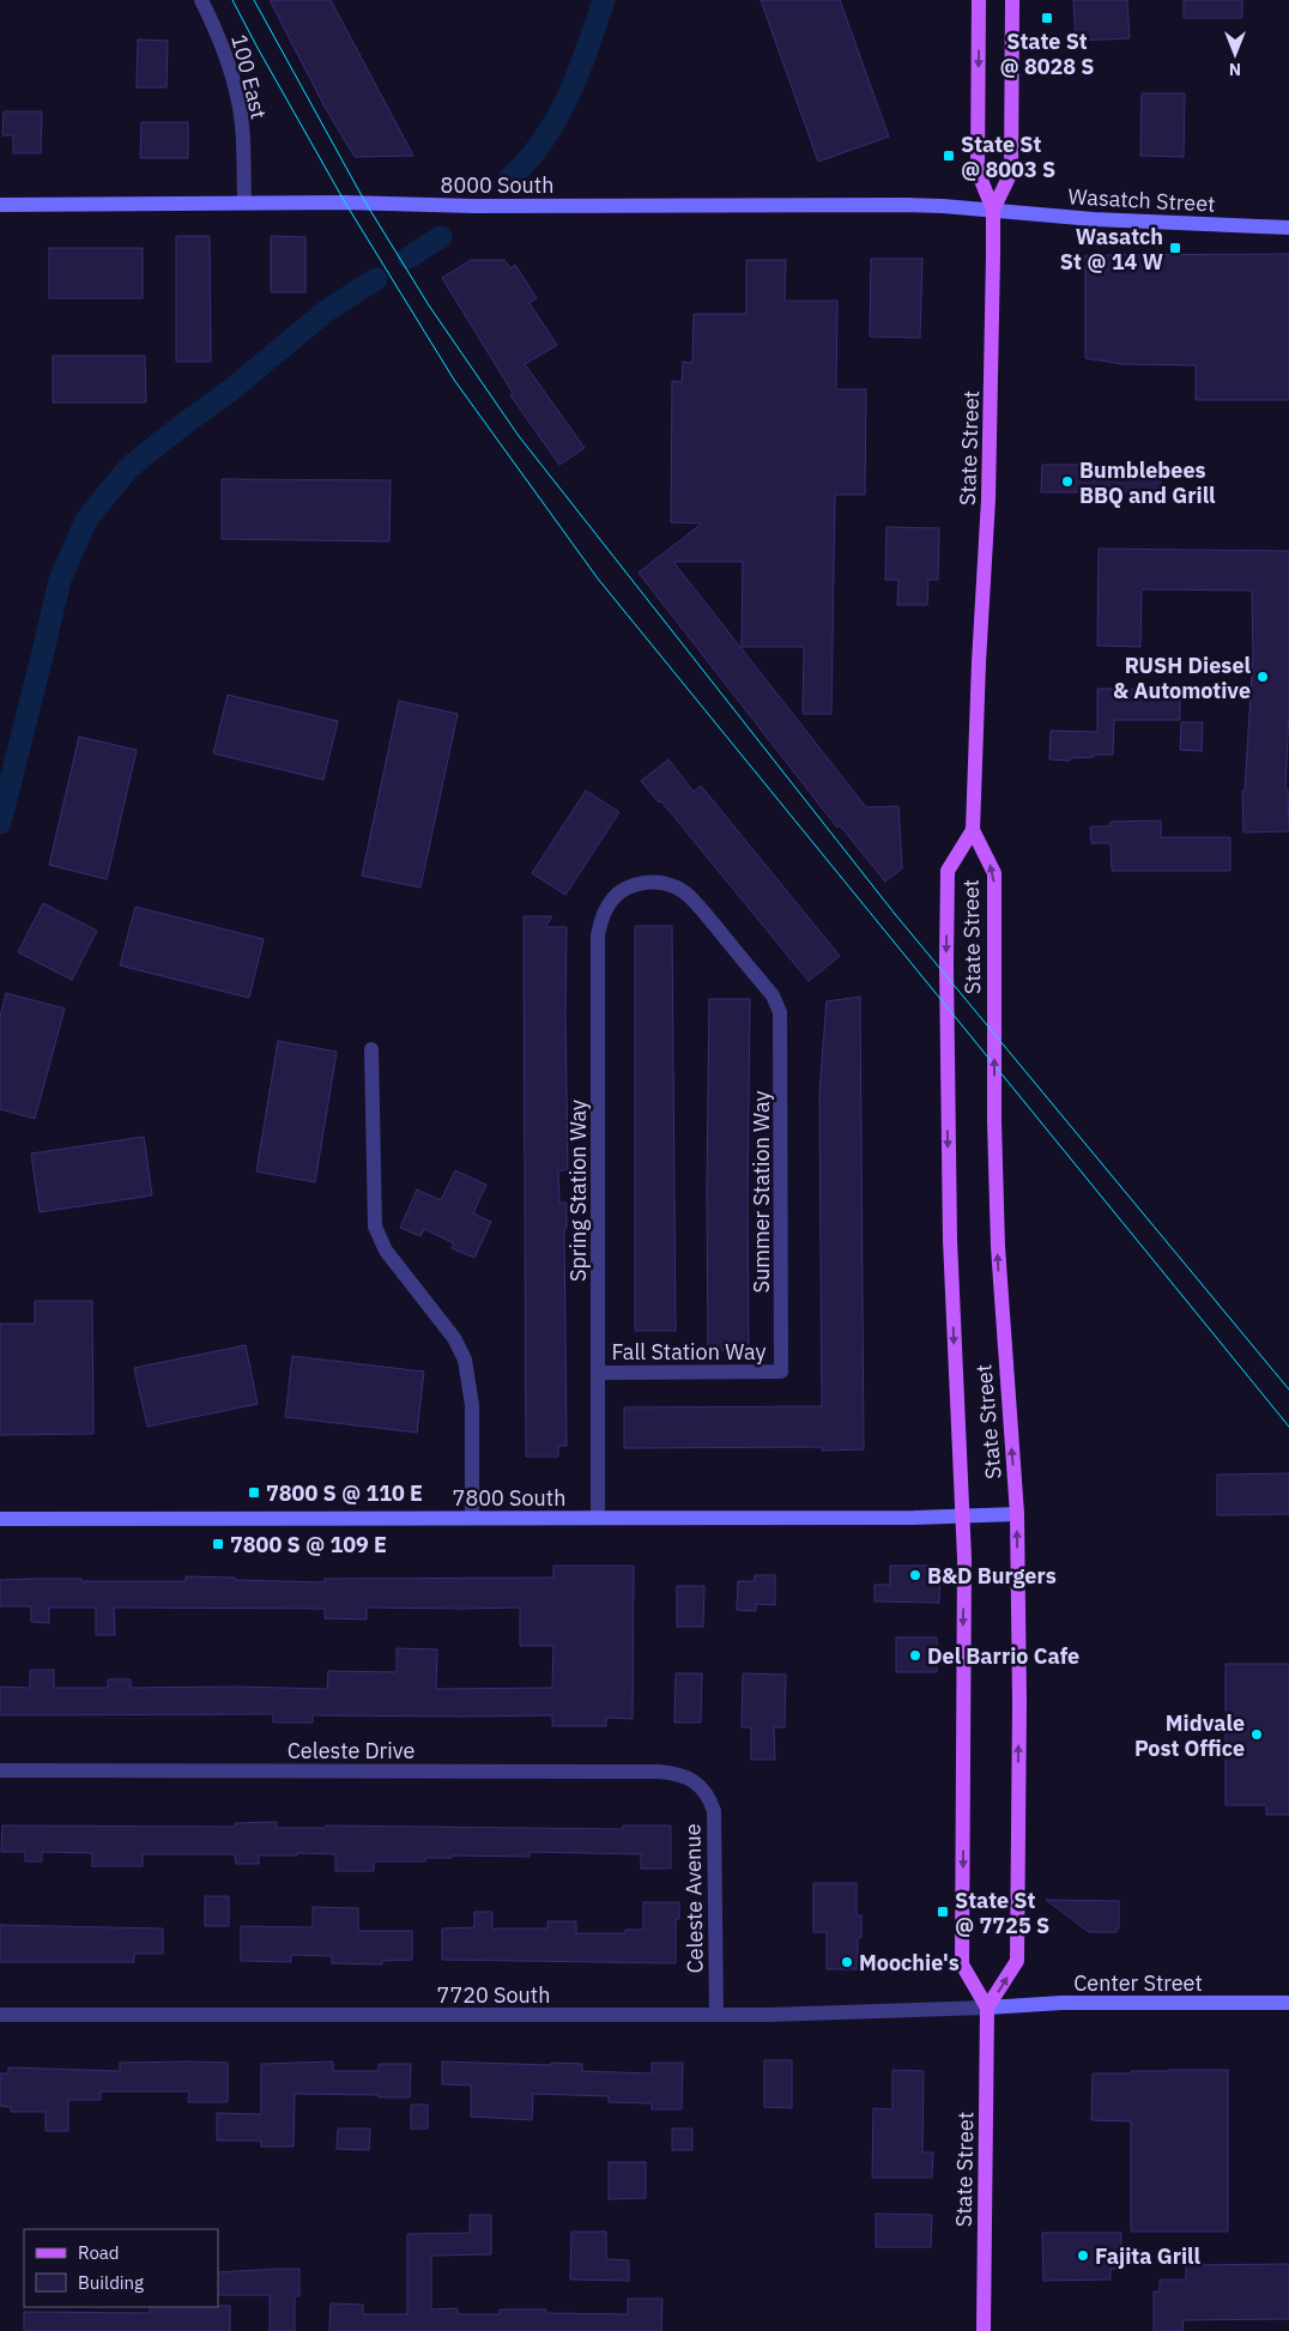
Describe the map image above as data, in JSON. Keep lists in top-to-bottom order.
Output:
{
  "streets": {
    "main road": [
      "8000 South",
      "Wasatch Street",
      "State Street",
      "7800 South",
      "Center Street"
    ],
    "street": [
      "100 East",
      "Spring Station Way",
      "Summer Station Way",
      "Fall Station Way",
      "Celeste Drive",
      "Celeste Avenue",
      "7720 South"
    ]
  },
  "crossings": [
    ["100 East", "8000 South"],
    ["8000 South", "Wasatch Street"],
    ["8000 South", "State Street"],
    ["Wasatch Street", "State Street"],
    ["State Street", "7800 South"],
    ["State Street", "Center Street"],
    ["State Street", "7720 South"],
    ["Spring Station Way", "Summer Station Way"],
    ["Spring Station Way", "Fall Station Way"],
    ["Spring Station Way", "7800 South"],
    ["Summer Station Way", "Fall Station Way"],
    ["Celeste Drive", "Celeste Avenue"],
    ["Celeste Avenue", "7720 South"],
    ["Center Street", "7720 South"]
  ],
  "places": {
    "transit": [
      "State St @ 8028 S",
      "State St @ 8003 S",
      "Wasatch St @ 14 W",
      "7800 S @ 110 E",
      "7800 S @ 109 E",
      "State St @ 7725 S"
    ],
    "other": [
      "Bumblebees BBQ and Grill",
      "RUSH Diesel & Automotive",
      "B&D Burgers",
      "Del Barrio Cafe",
      "Midvale Post Office",
      "Moochie's",
      "Fajita Grill"
    ]
  },
  "legend": ["Road", "Building"],
  "north": "bottom"
}
